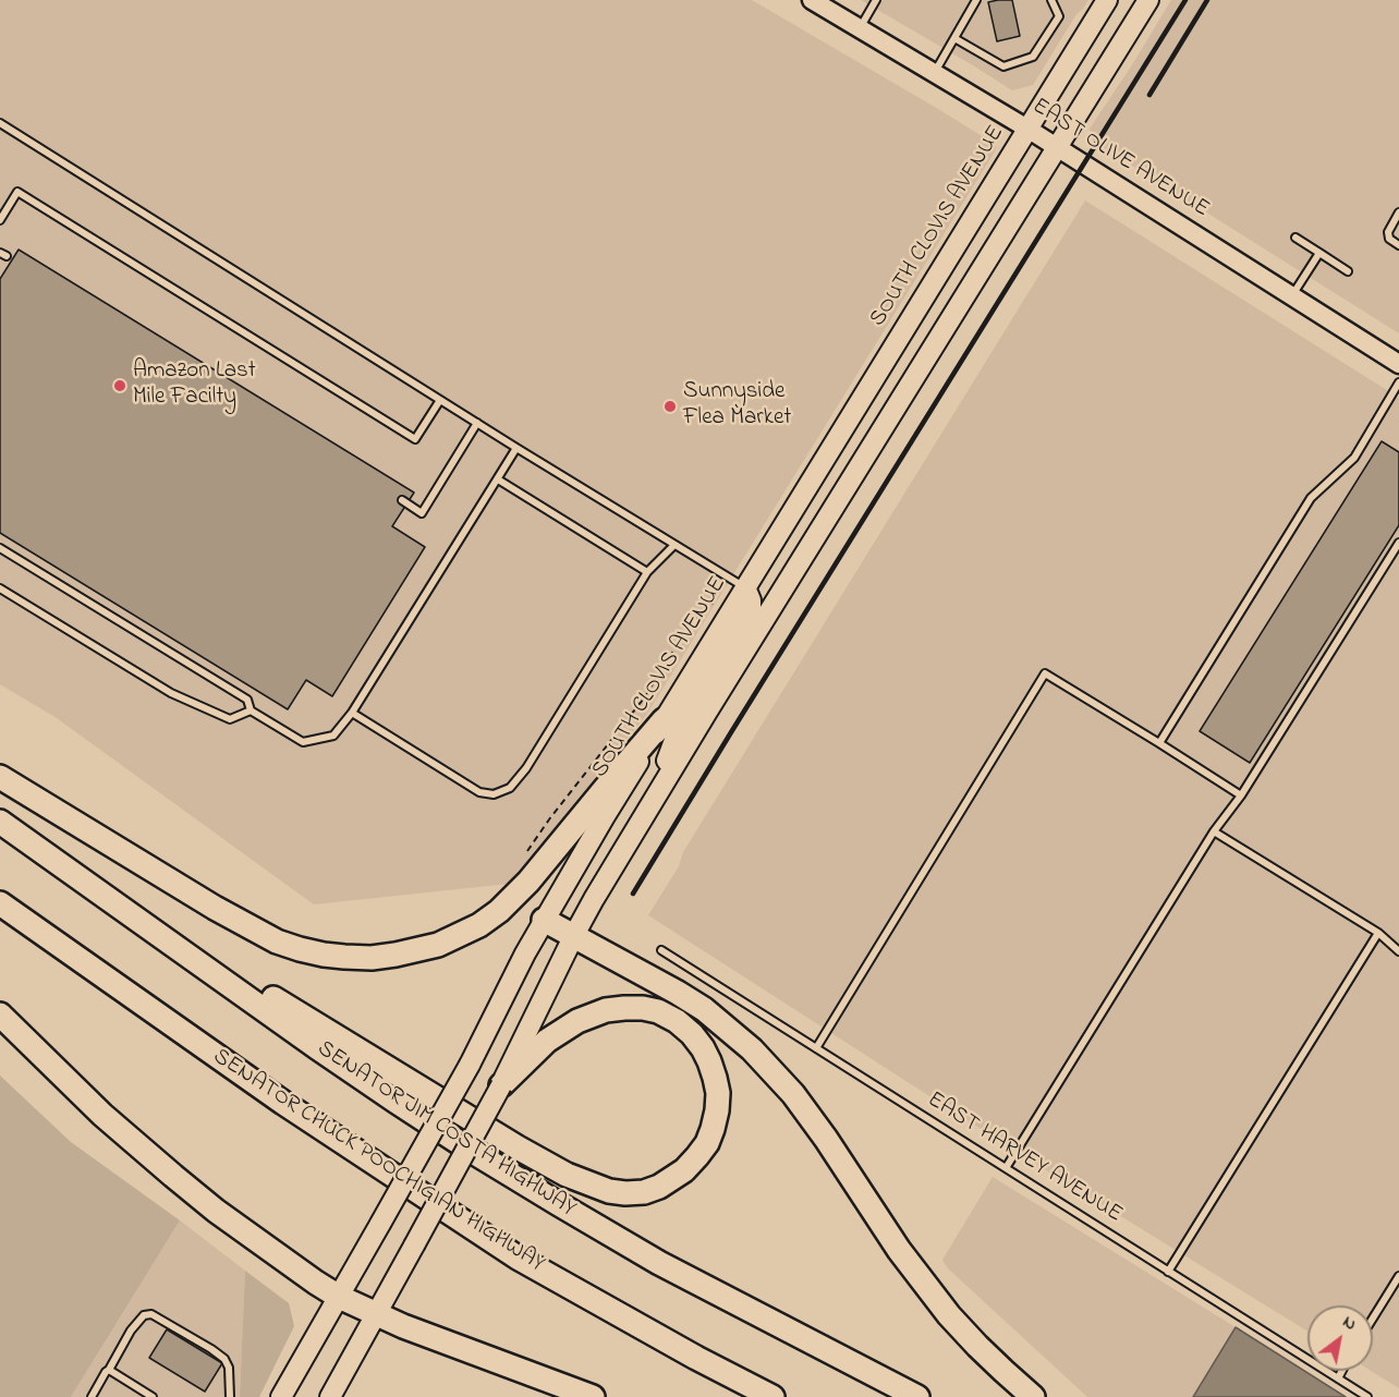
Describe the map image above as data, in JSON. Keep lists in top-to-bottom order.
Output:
{
  "streets": {
    "highway": ["SENATOR JIM COSTA HIGHWAY", "SENATOR CHUCK POOCHIGIAN HIGHWAY"],
    "main road": ["EAST OLIVE AVENUE", "SOUTH CLOVIS AVENUE"],
    "lane": ["EAST HARVEY AVENUE"]
  },
  "crossings": [
    ["EAST OLIVE AVENUE", "SOUTH CLOVIS AVENUE"]
  ],
  "places": ["Amazon Last Mile Facilty", "Sunnyside Flea Market"],
  "north": "top right"
}
